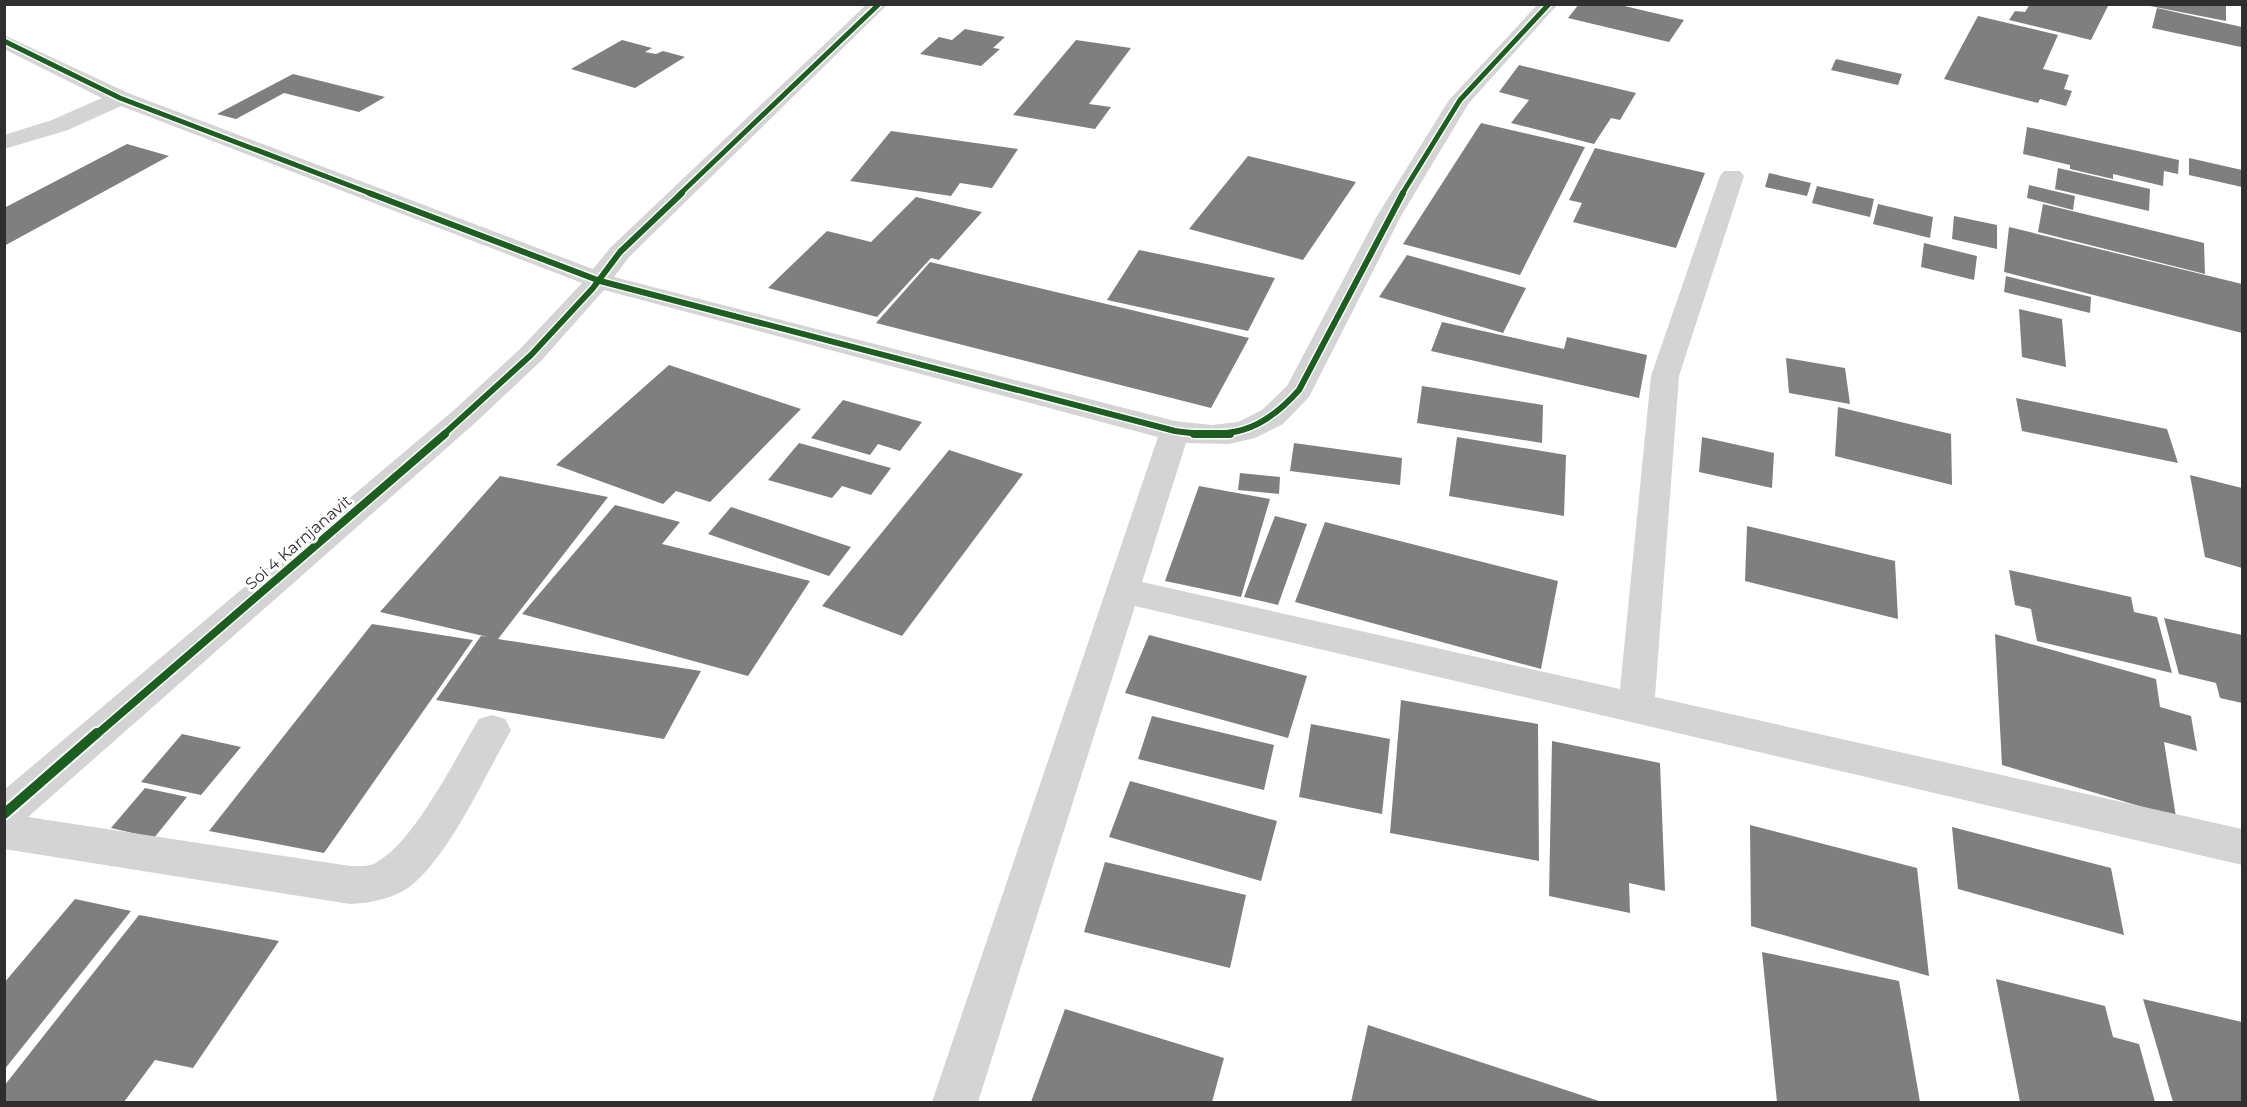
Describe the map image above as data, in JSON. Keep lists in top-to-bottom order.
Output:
{
  "streets": {
    "street": ["Soi 4 Karnjanavit"]
  }
}
